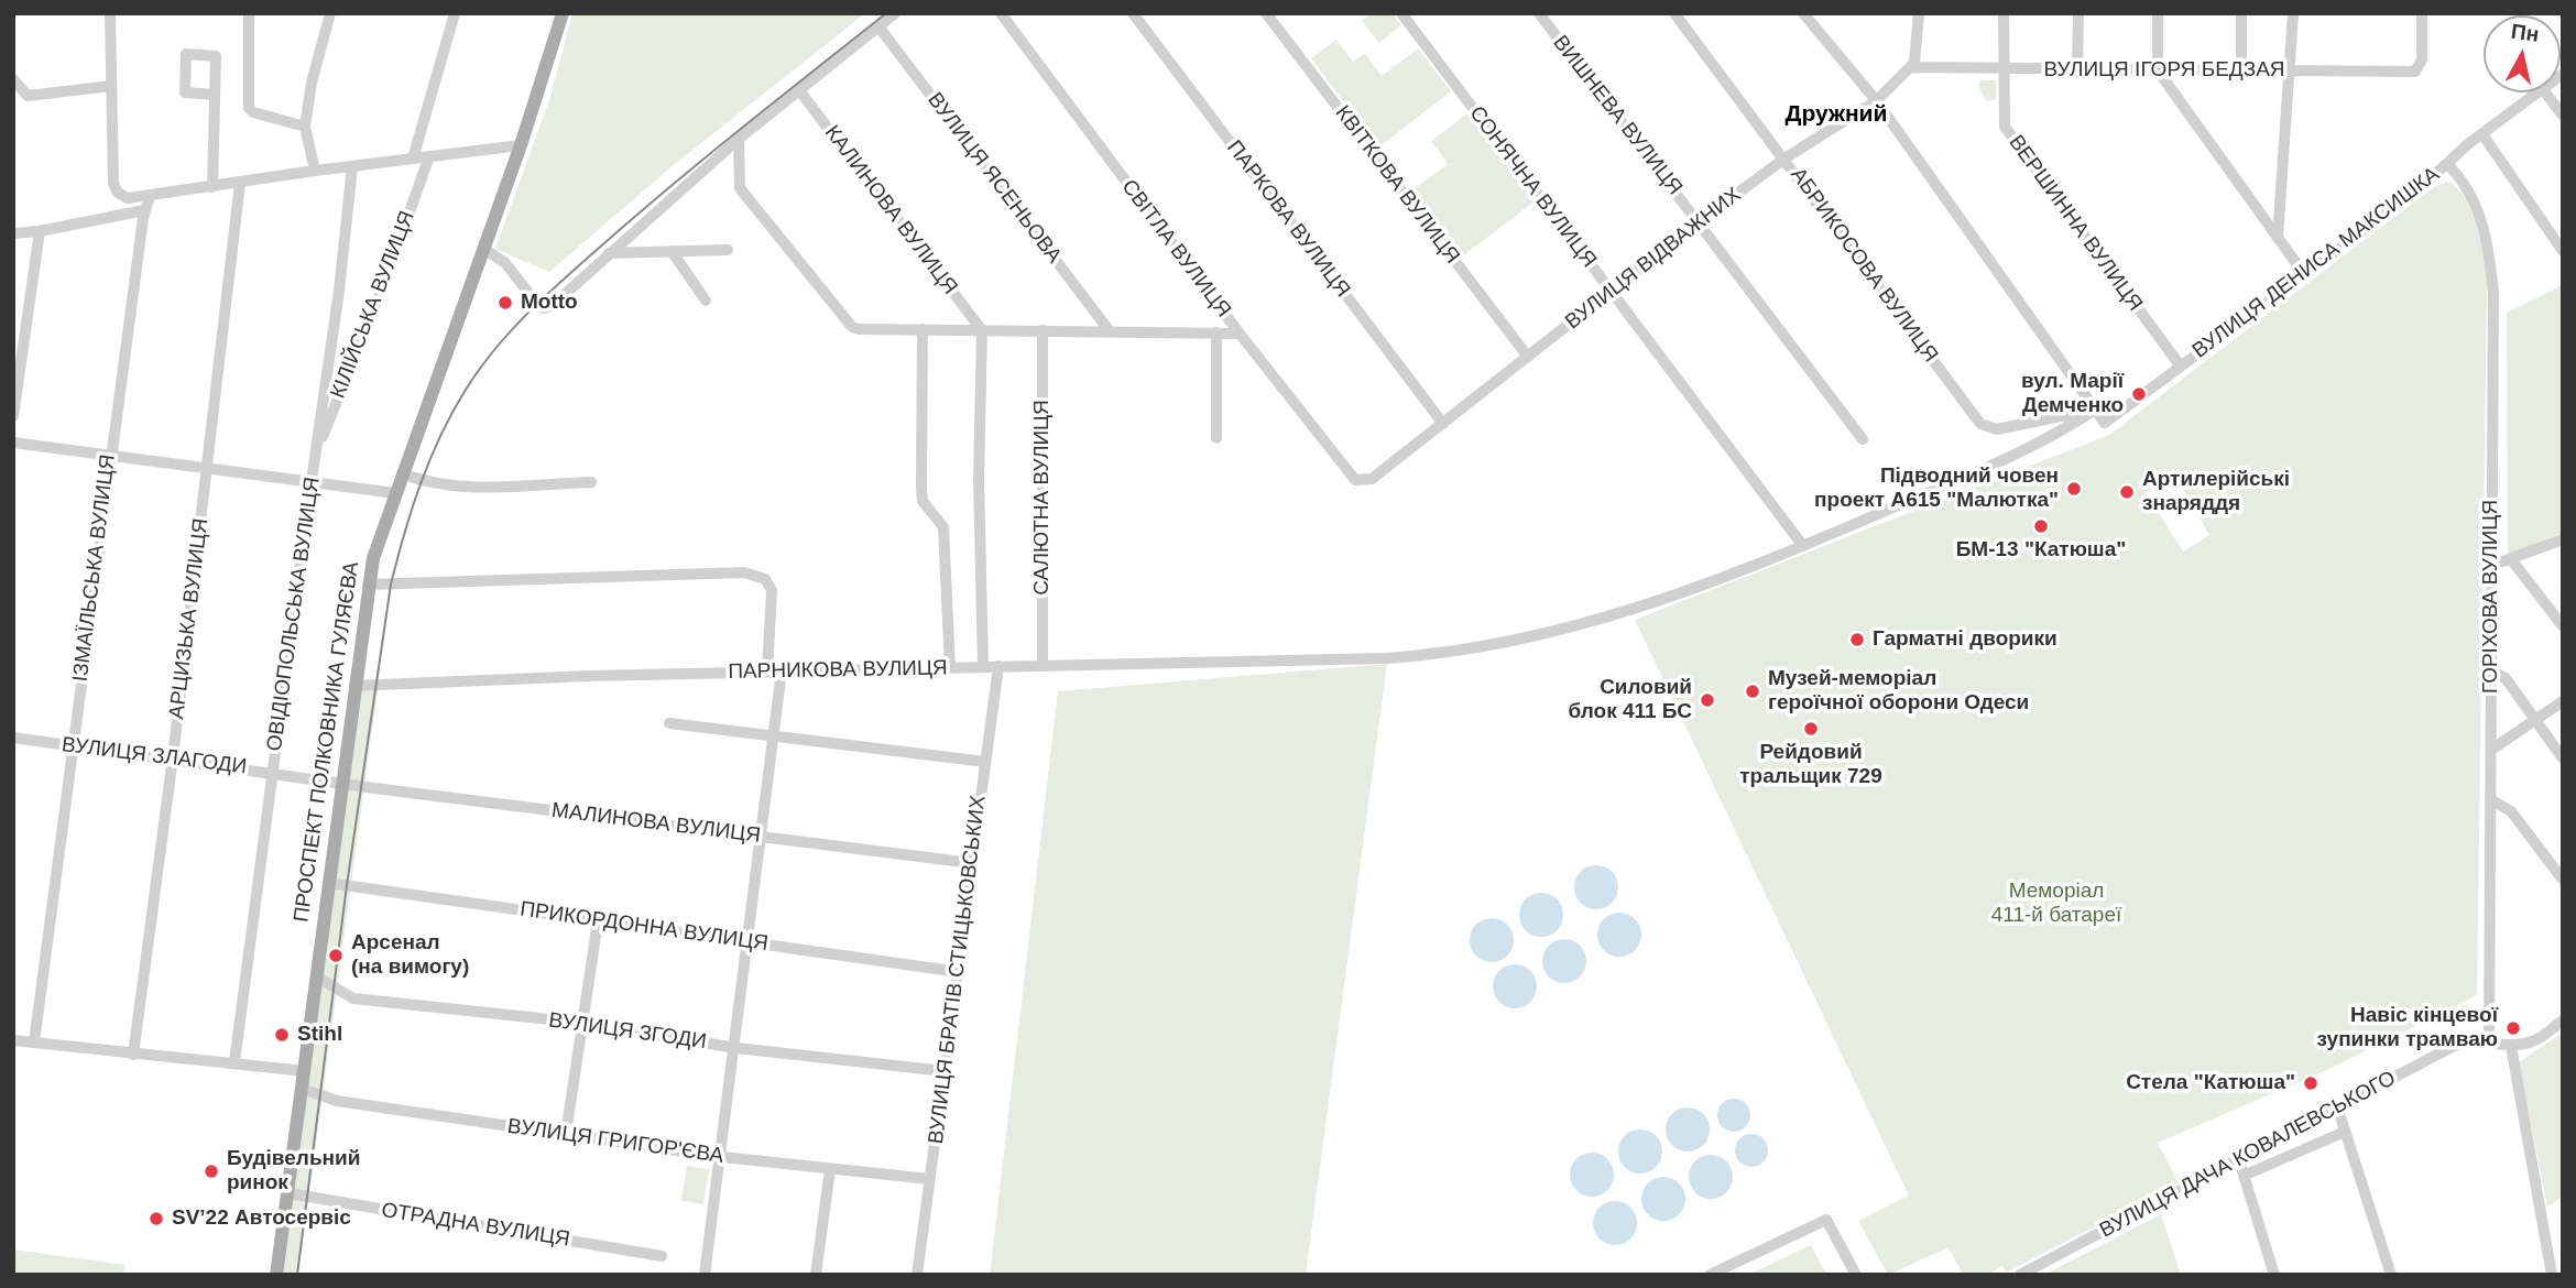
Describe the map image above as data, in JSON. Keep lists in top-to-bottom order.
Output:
{
  "streets": {
    "main road": ["ПРОСПЕКТ ПОЛКОВНИКА ГУЛЯЄВА"],
    "street": [
      "ВУЛИЦЯ ІГОРЯ БЕДЗАЯ",
      "ВИШНЕВА ВУЛИЦЯ",
      "ВУЛИЦЯ ЯСЕНЬОВА",
      "КВІТКОВА ВУЛИЦЯ",
      "СОНЯЧНА ВУЛИЦЯ",
      "КАЛИНОВА ВУЛИЦЯ",
      "ПАРКОВА ВУЛИЦЯ",
      "ВЕРШИННА ВУЛИЦЯ",
      "СВІТЛА ВУЛИЦЯ",
      "ВУЛИЦЯ ВІДВАЖНИХ",
      "ВУЛИЦЯ ДЕНИСА МАКСИШКА",
      "АБРИКОСОВА ВУЛИЦЯ",
      "КІЛІЙСЬКА ВУЛИЦЯ",
      "САЛЮТНА ВУЛИЦЯ",
      "ІЗМАЇЛЬСЬКА ВУЛИЦЯ",
      "ГОРІХОВА ВУЛИЦЯ",
      "ОВІДІОПОЛЬСЬКА ВУЛИЦЯ",
      "АРЦИЗЬКА ВУЛИЦЯ",
      "ПАРНИКОВА ВУЛИЦЯ",
      "ВУЛИЦЯ ЗЛАГОДИ",
      "МАЛИНОВА ВУЛИЦЯ",
      "ПРИКОРДОННА ВУЛИЦЯ",
      "ВУЛИЦЯ БРАТІВ СТИЦЬКОВСЬКИХ",
      "ВУЛИЦЯ ЗГОДИ",
      "ВУЛИЦЯ ГРИГОР'ЄВА",
      "ВУЛИЦЯ ДАЧА КОВАЛЕВСЬКОГО",
      "ОТРАДНА ВУЛИЦЯ"
    ]
  },
  "crossings": [
    ["ВУЛИЦЯ ІГОРЯ БЕДЗАЯ", "ВЕРШИННА ВУЛИЦЯ"],
    ["ВУЛИЦЯ ІГОРЯ БЕДЗАЯ", "ВУЛИЦЯ ВІДВАЖНИХ"],
    ["ВИШНЕВА ВУЛИЦЯ", "ВУЛИЦЯ ВІДВАЖНИХ"],
    ["КВІТКОВА ВУЛИЦЯ", "ВУЛИЦЯ ВІДВАЖНИХ"],
    ["СОНЯЧНА ВУЛИЦЯ", "ВУЛИЦЯ ВІДВАЖНИХ"],
    ["СОНЯЧНА ВУЛИЦЯ", "ПАРНИКОВА ВУЛИЦЯ"],
    ["ПАРКОВА ВУЛИЦЯ", "ВУЛИЦЯ ВІДВАЖНИХ"],
    ["ВЕРШИННА ВУЛИЦЯ", "ВУЛИЦЯ ДЕНИСА МАКСИШКА"],
    ["СВІТЛА ВУЛИЦЯ", "ВУЛИЦЯ ВІДВАЖНИХ"],
    ["ВУЛИЦЯ ВІДВАЖНИХ", "АБРИКОСОВА ВУЛИЦЯ"],
    ["ВУЛИЦЯ ДЕНИСА МАКСИШКА", "АБРИКОСОВА ВУЛИЦЯ"],
    ["ВУЛИЦЯ ДЕНИСА МАКСИШКА", "ГОРІХОВА ВУЛИЦЯ"],
    ["КІЛІЙСЬКА ВУЛИЦЯ", "ОВІДІОПОЛЬСЬКА ВУЛИЦЯ"],
    ["САЛЮТНА ВУЛИЦЯ", "ПАРНИКОВА ВУЛИЦЯ"],
    ["ІЗМАЇЛЬСЬКА ВУЛИЦЯ", "ВУЛИЦЯ ЗЛАГОДИ"],
    ["ГОРІХОВА ВУЛИЦЯ", "ВУЛИЦЯ ДАЧА КОВАЛЕВСЬКОГО"],
    ["ОВІДІОПОЛЬСЬКА ВУЛИЦЯ", "ВУЛИЦЯ ЗЛАГОДИ"],
    ["АРЦИЗЬКА ВУЛИЦЯ", "ВУЛИЦЯ ЗЛАГОДИ"],
    ["ПАРНИКОВА ВУЛИЦЯ", "ПРОСПЕКТ ПОЛКОВНИКА ГУЛЯЄВА"],
    ["ПАРНИКОВА ВУЛИЦЯ", "ВУЛИЦЯ БРАТІВ СТИЦЬКОВСЬКИХ"],
    ["ПРОСПЕКТ ПОЛКОВНИКА ГУЛЯЄВА", "ВУЛИЦЯ ЗЛАГОДИ"],
    ["ПРОСПЕКТ ПОЛКОВНИКА ГУЛЯЄВА", "МАЛИНОВА ВУЛИЦЯ"],
    ["ПРОСПЕКТ ПОЛКОВНИКА ГУЛЯЄВА", "ПРИКОРДОННА ВУЛИЦЯ"],
    ["ПРОСПЕКТ ПОЛКОВНИКА ГУЛЯЄВА", "ВУЛИЦЯ ЗГОДИ"],
    ["ПРОСПЕКТ ПОЛКОВНИКА ГУЛЯЄВА", "ВУЛИЦЯ ГРИГОР'ЄВА"],
    ["ПРОСПЕКТ ПОЛКОВНИКА ГУЛЯЄВА", "ОТРАДНА ВУЛИЦЯ"],
    ["ВУЛИЦЯ ЗЛАГОДИ", "МАЛИНОВА ВУЛИЦЯ"],
    ["МАЛИНОВА ВУЛИЦЯ", "ВУЛИЦЯ БРАТІВ СТИЦЬКОВСЬКИХ"],
    ["ПРИКОРДОННА ВУЛИЦЯ", "ВУЛИЦЯ БРАТІВ СТИЦЬКОВСЬКИХ"],
    ["ВУЛИЦЯ БРАТІВ СТИЦЬКОВСЬКИХ", "ВУЛИЦЯ ЗГОДИ"],
    ["ВУЛИЦЯ БРАТІВ СТИЦЬКОВСЬКИХ", "ВУЛИЦЯ ГРИГОР'ЄВА"]
  ],
  "districts": ["Дружний"],
  "parks": ["Меморіал 411-й батареї"],
  "places": [
    "Motto",
    "вул. Марії Демченко",
    "Підводний човен проект А615 \"Малютка\"",
    "Артилерійські знаряддя",
    "БМ-13 \"Катюша\"",
    "Гарматні дворики",
    "Музей-меморіал героїчної оборони Одеси",
    "Силовий блок 411 БС",
    "Рейдовий тральщик 729",
    "Арсенал (на вимогу)",
    "Навіс кінцевої зупинки трамваю",
    "Stihl",
    "Стела \"Катюша\"",
    "Будівельний ринок",
    "SV’22 Автосервіс"
  ],
  "north": "top"
}
